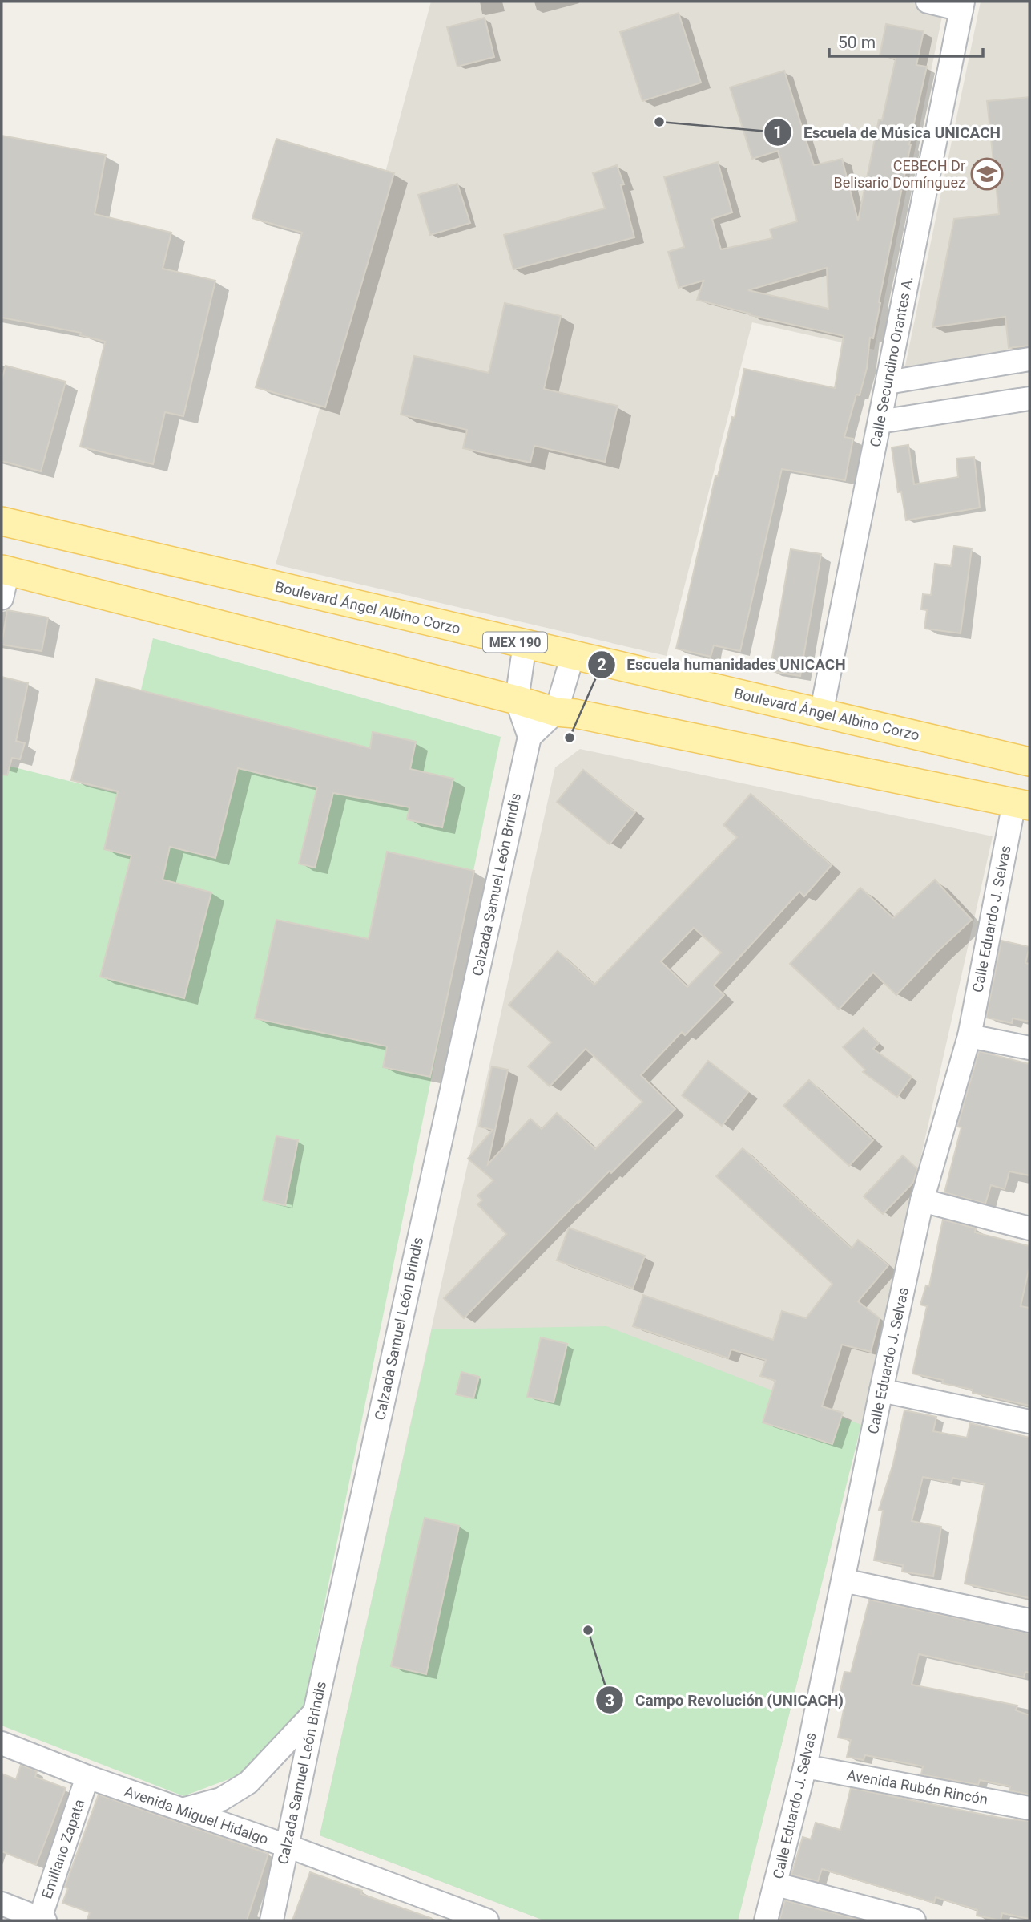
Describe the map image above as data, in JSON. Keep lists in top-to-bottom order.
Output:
{
  "streets": {
    "main road": ["Boulevard Ángel Albino Corzo", "MEX 190"],
    "street": [
      "Calle Secundino Orantes A.",
      "Calzada Samuel León Brindis",
      "Calle Eduardo J. Selvas",
      "Avenida Rubén Rincón",
      "Avenida Miguel Hidalgo",
      "Emiliano Zapata"
    ]
  },
  "crossings": [
    ["Calle Secundino Orantes A.", "Boulevard Ángel Albino Corzo"],
    ["Calzada Samuel León Brindis", "Avenida Miguel Hidalgo"],
    ["Calle Eduardo J. Selvas", "Avenida Rubén Rincón"],
    ["Avenida Miguel Hidalgo", "Emiliano Zapata"]
  ],
  "places": {
    "other": ["Escuela de Música UNICACH", "Escuela humanidades UNICACH", "Campo Revolución (UNICACH)"],
    "school or university": ["CEBECH Dr Belisario Domínguez"]
  },
  "scale_bar": "50 m"
}
